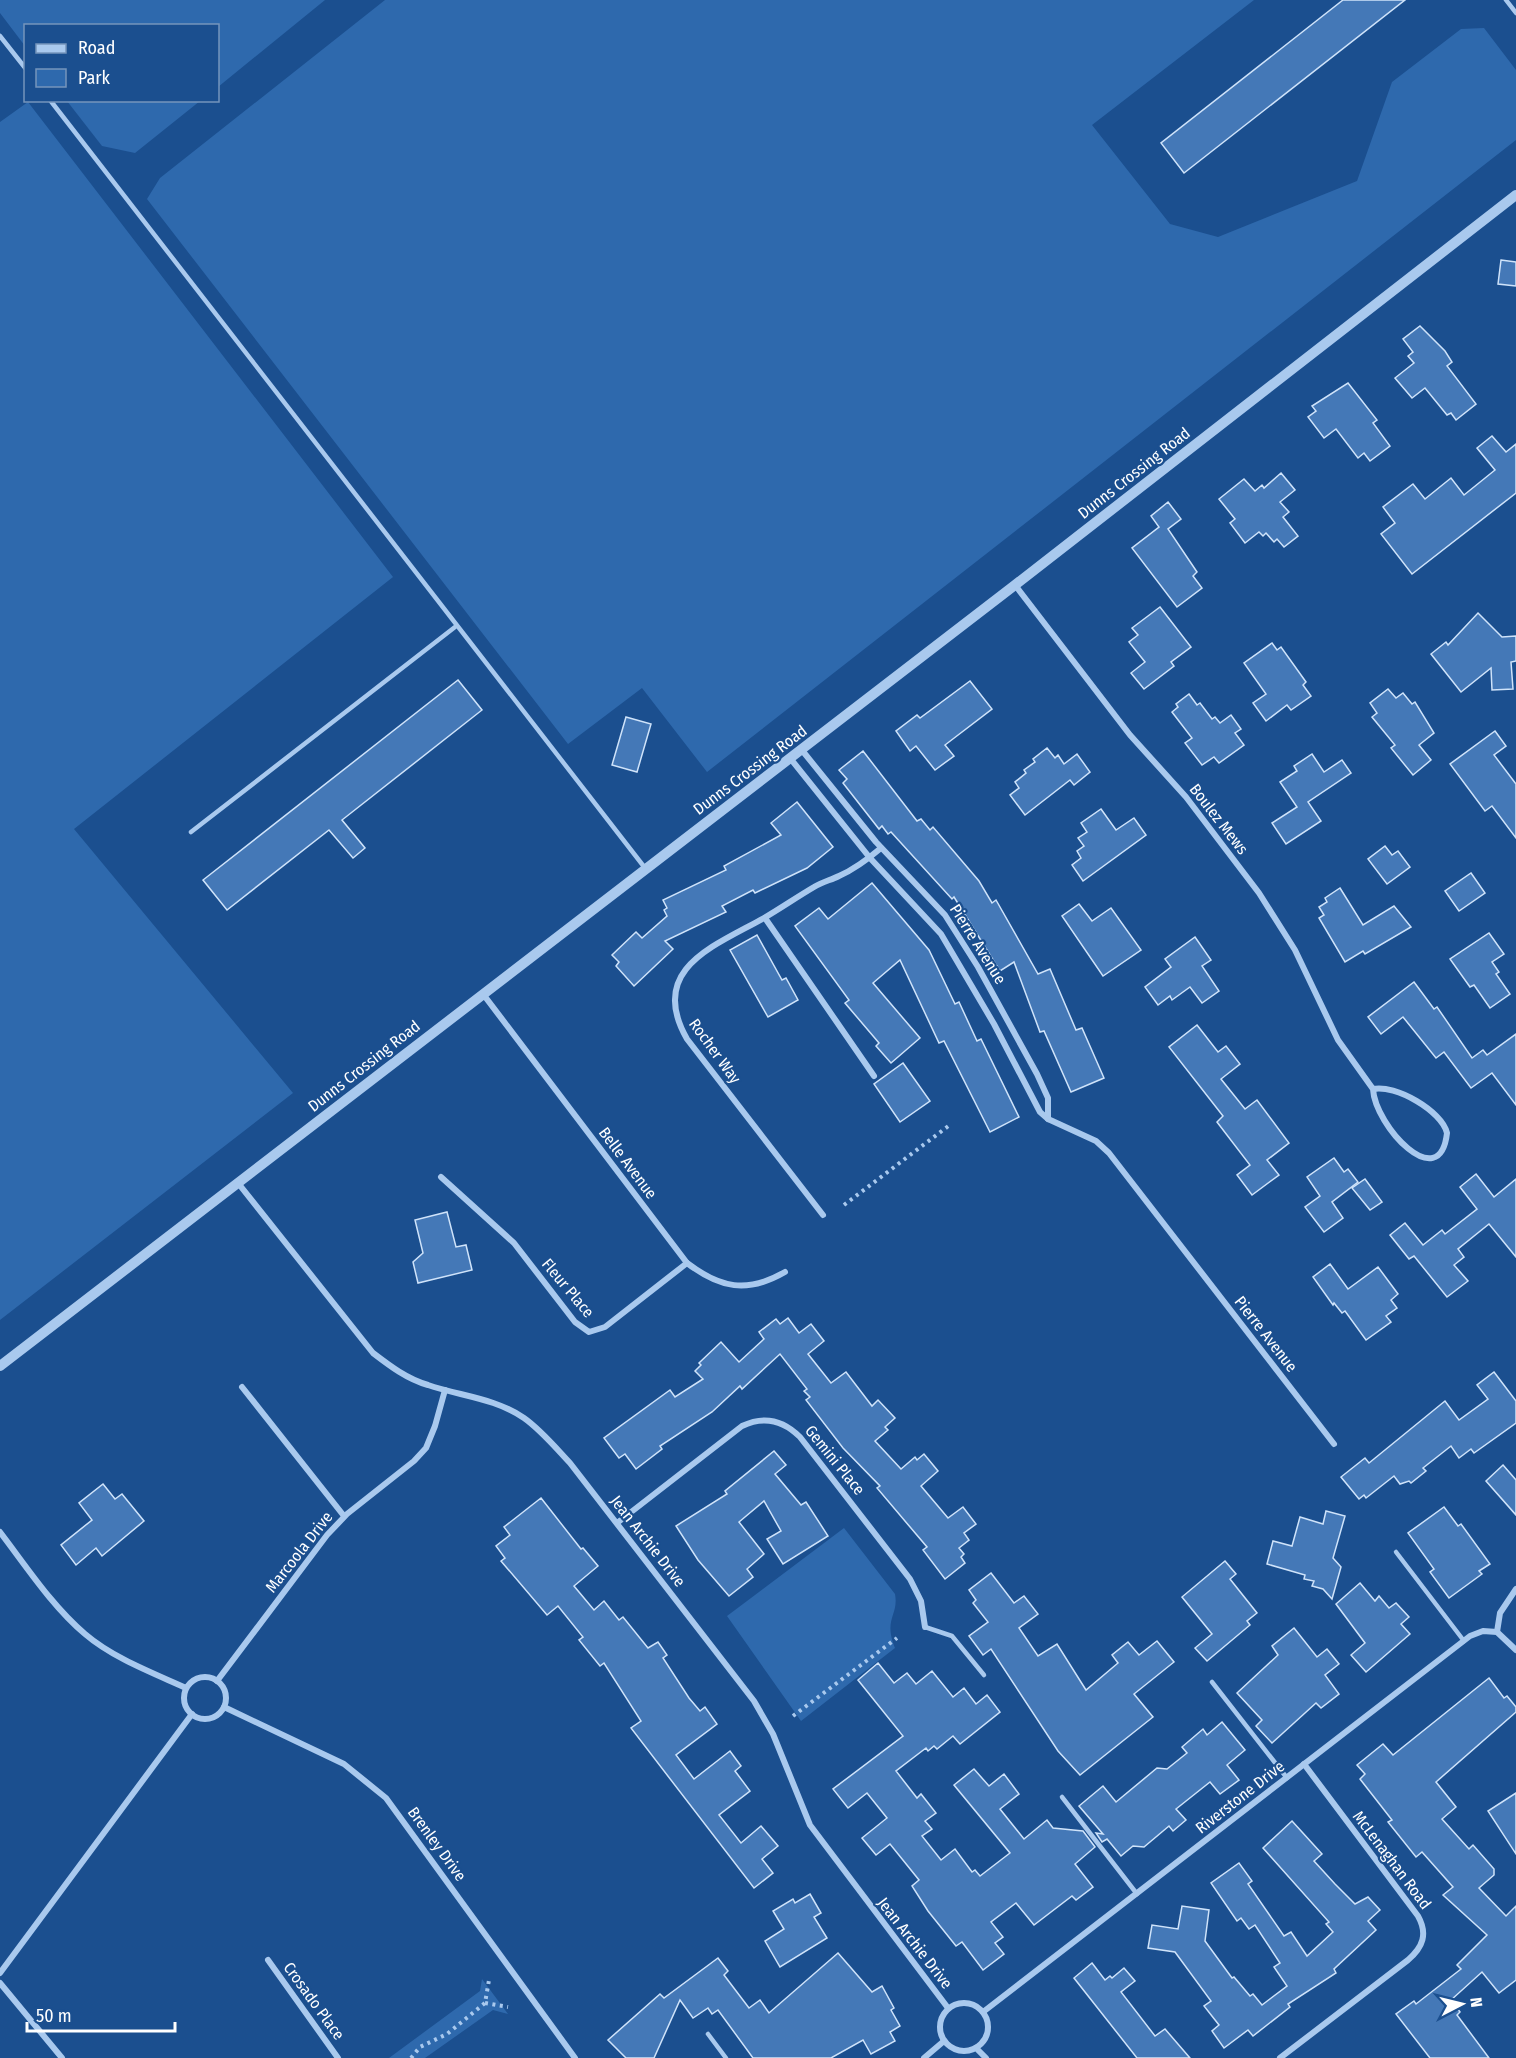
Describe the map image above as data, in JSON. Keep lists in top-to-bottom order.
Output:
{
  "streets": {
    "street": [
      "Dunns Crossing Road",
      "Boulez Mews",
      "Pierre Avenue",
      "Rocher Way",
      "Belle Avenue",
      "Fleur Place",
      "Gemini Place",
      "Jean Archie Drive",
      "Marcoola Drive",
      "Riverstone Drive",
      "Brenley Drive",
      "McLenaghan Road",
      "Crosado Place"
    ]
  },
  "crossings": [
    ["Dunns Crossing Road", "Boulez Mews"],
    ["Dunns Crossing Road", "Pierre Avenue"],
    ["Dunns Crossing Road", "Belle Avenue"],
    ["Dunns Crossing Road", "Jean Archie Drive"],
    ["Pierre Avenue", "Rocher Way"],
    ["Belle Avenue", "Fleur Place"],
    ["Gemini Place", "Jean Archie Drive"],
    ["Jean Archie Drive", "Marcoola Drive"],
    ["Jean Archie Drive", "Riverstone Drive"],
    ["Marcoola Drive", "Brenley Drive"],
    ["Riverstone Drive", "McLenaghan Road"]
  ],
  "legend": ["Road", "Park"],
  "scale_bar": "50 m",
  "north": "right"
}
